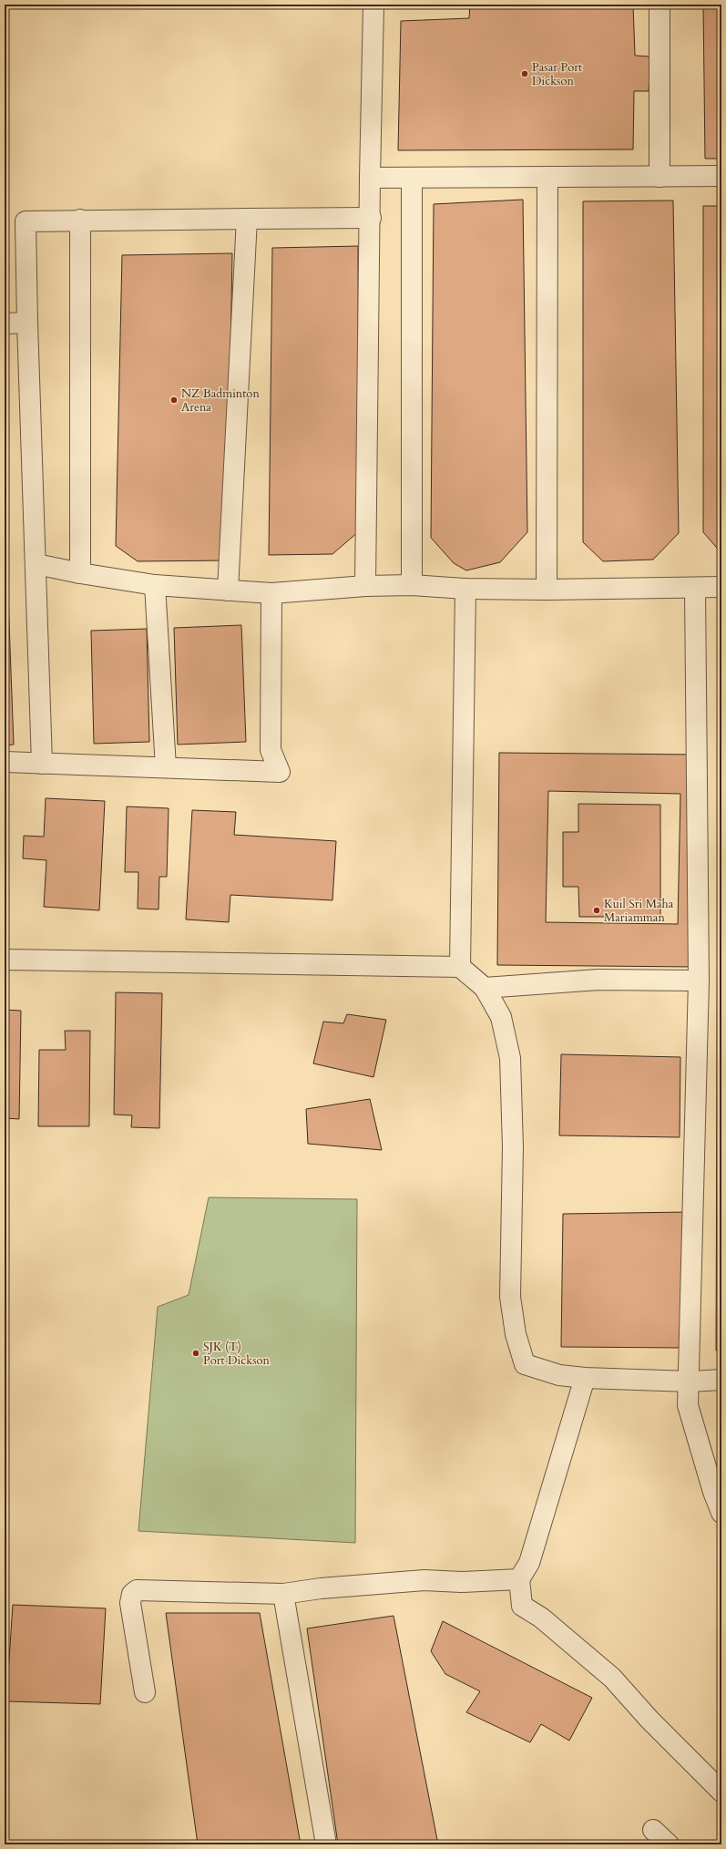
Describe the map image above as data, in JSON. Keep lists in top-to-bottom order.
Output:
{
  "places": [
    "Pasar Port Dickson",
    "NZ Badminton Arena",
    "Kuil Sri Maha Mariamman",
    "SJK (T) Port Dickson"
  ]
}
